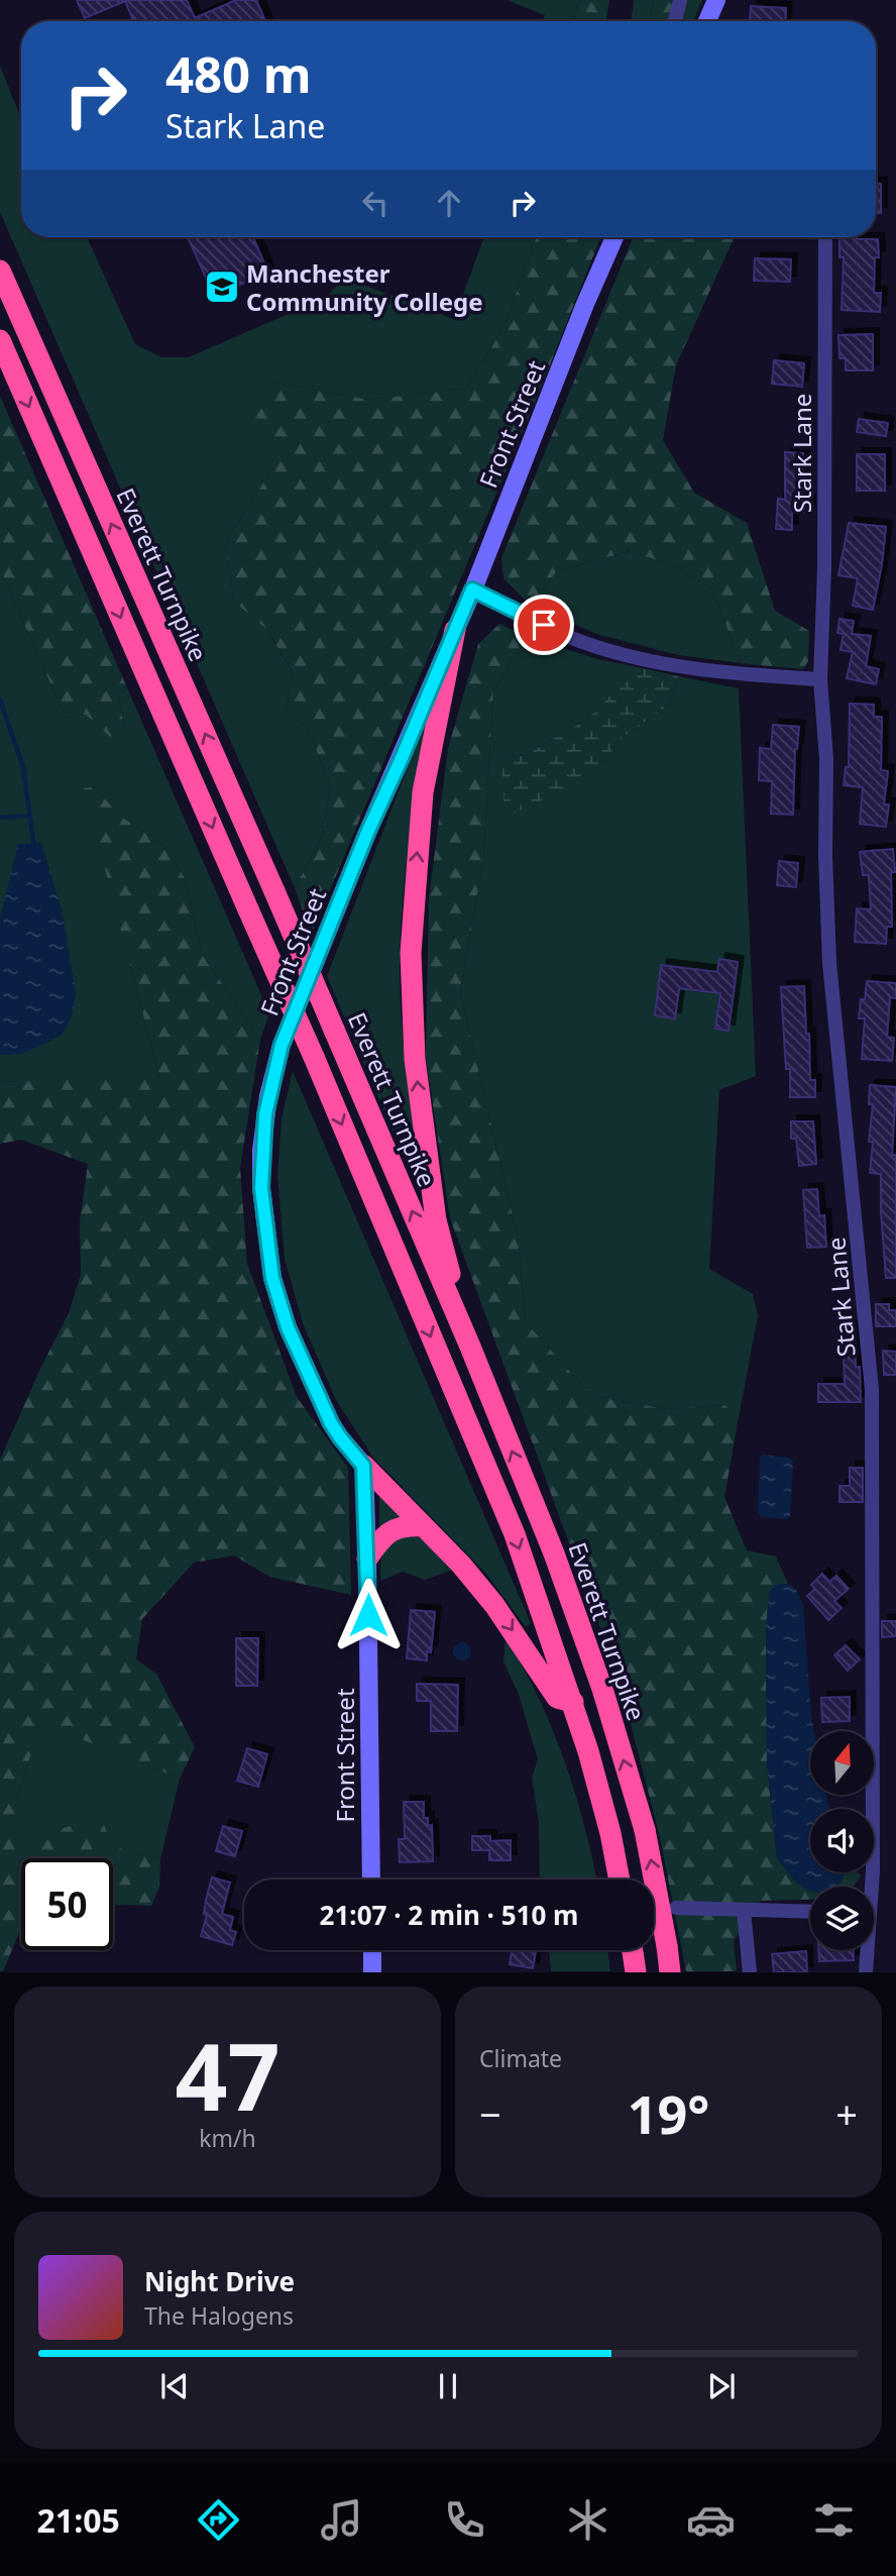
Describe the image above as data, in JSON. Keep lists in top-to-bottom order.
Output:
{
  "streets": {
    "highway": ["Everett Turnpike"],
    "main road": ["Front Street"],
    "street": ["Stark Lane"]
  },
  "places": {
    "school or university": ["Manchester Community College"]
  },
  "north": "top",
  "page": {
    "turn": ["480 m", "Stark Lane"],
    "limit": "50",
    "trip": "21:07 · 2 min · 510 m",
    "tile": [
      ["47", "km/h"],
      "Climate"
    ],
    "heat": ["−", "19°", "+"],
    "song": ["Night Drive", "The Halogens"],
    "tabs": "21:05"
  }
}
